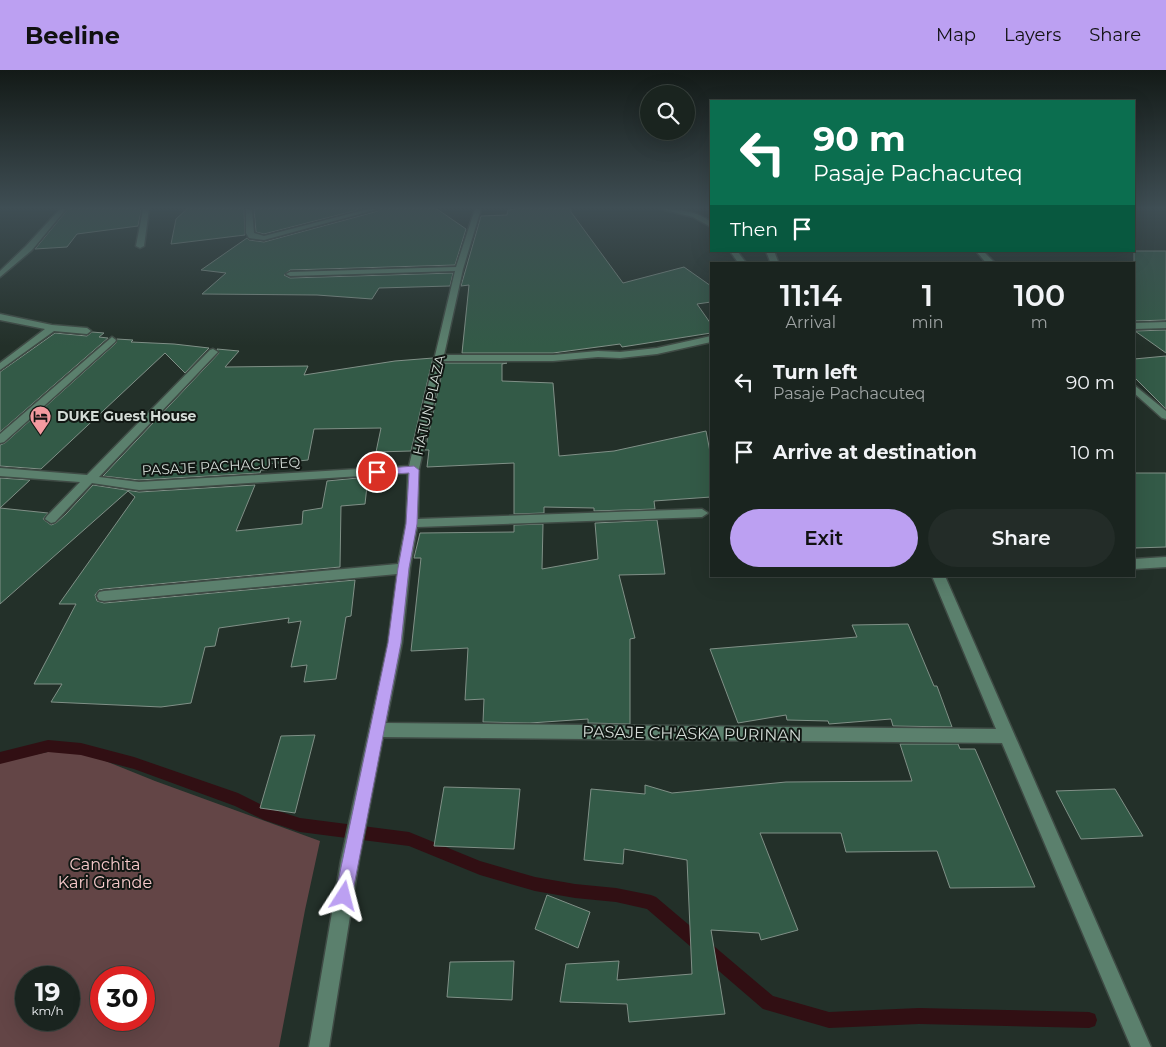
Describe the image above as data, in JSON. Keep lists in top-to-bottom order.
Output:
{
  "streets": {
    "street": ["HATUN PLAZA", "PASAJE PACHACUTEQ", "PASAJE CH'ASKA PURINAN"]
  },
  "crossings": [
    ["HATUN PLAZA", "PASAJE PACHACUTEQ"],
    ["HATUN PLAZA", "PASAJE CH'ASKA PURINAN"]
  ],
  "parks": ["Canchita Kari Grande"],
  "places": {
    "hotel": ["DUKE Guest House"]
  },
  "page": {
    "header": "Beeline",
    "nav": ["Map", "Layers", "Share"],
    "turn": ["90 m", "Pasaje Pachacuteq"],
    "then": "Then",
    "eta": [
      "11:14",
      "Arrival",
      "1",
      "min",
      "100",
      "m"
    ],
    "list": [
      {
        "name": "Turn left",
        "note": "Pasaje Pachacuteq",
        "value": "90 m"
      },
      {
        "name": "Arrive at destination",
        "value": "10 m"
      }
    ],
    "buttons": ["Exit", "Share"],
    "speed": "19 km/h",
    "limit": "30"
  }
}
